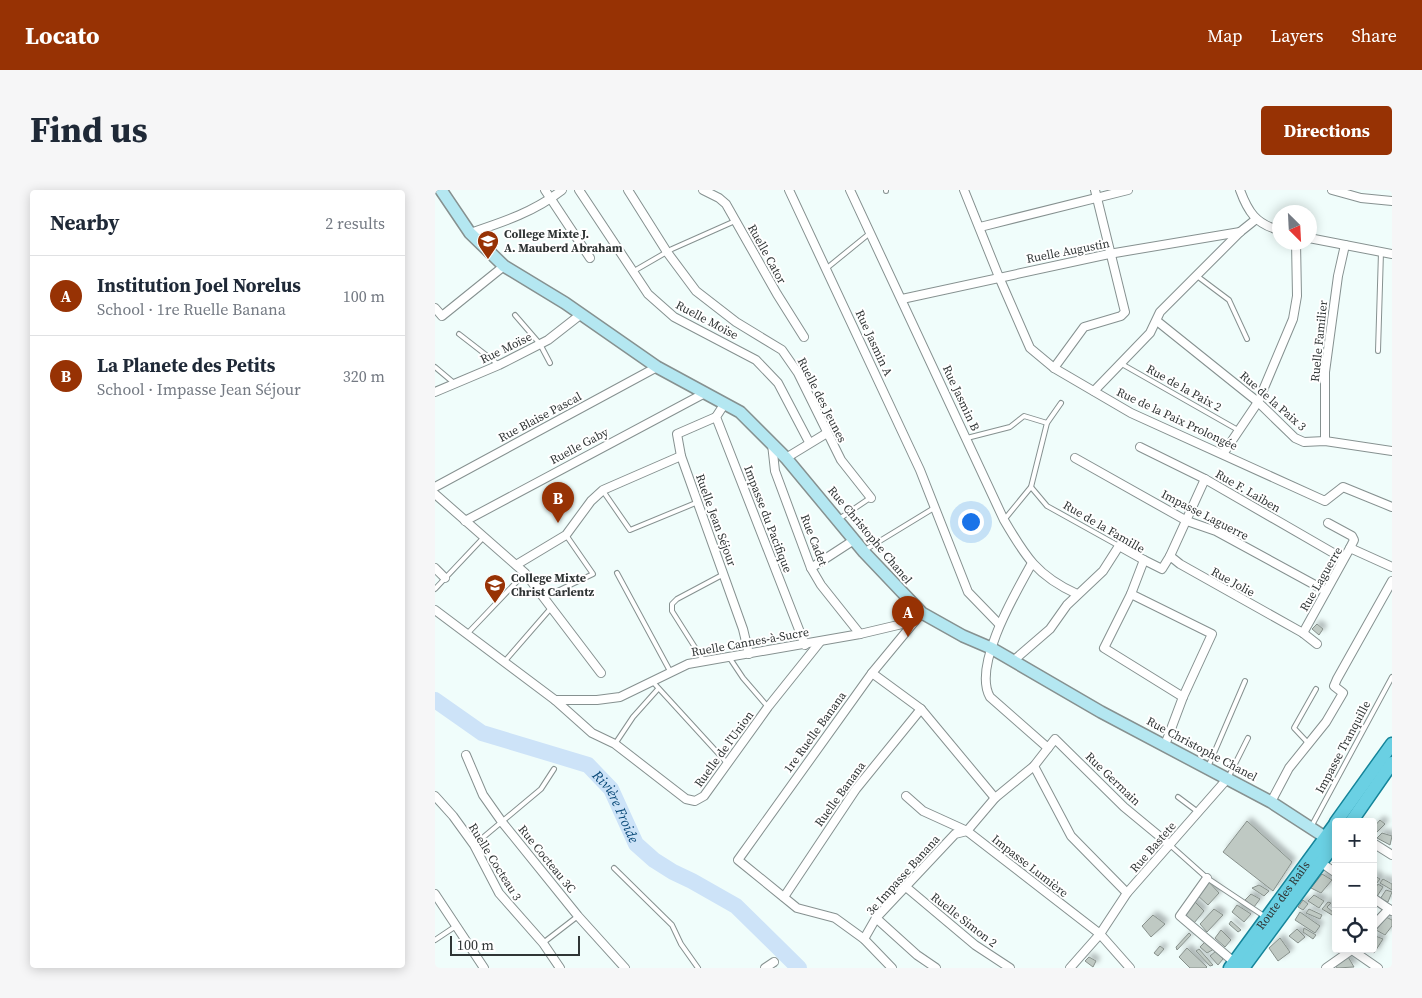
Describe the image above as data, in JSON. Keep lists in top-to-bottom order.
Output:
{
  "streets": {
    "main road": ["Route des Rails"],
    "street": [
      "Ruelle Augustin",
      "Ruelle Cator",
      "Ruelle Moïse",
      "Ruelle Familier",
      "Rue Jasmin A",
      "Rue Moïse",
      "Rue Jasmin B",
      "Ruelle des Jeunes",
      "Rue de la Paix 3",
      "Rue Blaise Pascal",
      "Rue de la Paix Prolongée",
      "Ruelle Gaby",
      "Rue F. Laiben",
      "Impasse Laguerre",
      "Impasse du Pacifique",
      "Ruelle Jean Séjour",
      "Rue de la Famille",
      "Rue Christophe Chanel",
      "Rue Cadet",
      "Rue Laguerre",
      "Rue Jolie",
      "Ruelle Cannes-à-Sucre",
      "1re Ruelle Banana",
      "Ruelle de l'Union",
      "Rue Germain",
      "Ruelle Banana",
      "Rue Bastete",
      "Rue Cocteau 3C",
      "Ruelle Cocteau 3",
      "Impasse Lumière",
      "3e Impasse Banana",
      "Ruelle Simon 2"
    ],
    "lane": ["Rue de la Paix 2", "Impasse Tranquille"]
  },
  "crossings": [
    ["Ruelle Augustin", "Rue Jasmin B"],
    ["Ruelle Augustin", "Rue de la Paix Prolongée"],
    ["Ruelle Familier", "Rue de la Paix 3"],
    ["Rue Moïse", "Rue Christophe Chanel"],
    ["Rue Blaise Pascal", "Rue Christophe Chanel"],
    ["Ruelle Gaby", "Rue Christophe Chanel"],
    ["Rue F. Laiben", "Rue Laguerre"],
    ["Impasse Laguerre", "Rue Laguerre"],
    ["Impasse du Pacifique", "Ruelle Jean Séjour"],
    ["Impasse du Pacifique", "Ruelle Cannes-à-Sucre"],
    ["Ruelle Jean Séjour", "Ruelle Cannes-à-Sucre"],
    ["Rue Christophe Chanel", "Rue Cadet"],
    ["Rue Christophe Chanel", "Ruelle Cannes-à-Sucre"],
    ["Rue Christophe Chanel", "1re Ruelle Banana"],
    ["Rue Christophe Chanel", "Impasse Tranquille"],
    ["Rue Christophe Chanel", "Rue Bastete"],
    ["Rue Christophe Chanel", "Route des Rails"],
    ["Rue Cadet", "Ruelle Cannes-à-Sucre"],
    ["Rue Laguerre", "Rue Jolie"],
    ["Ruelle Cannes-à-Sucre", "1re Ruelle Banana"],
    ["Ruelle Cannes-à-Sucre", "Ruelle de l'Union"],
    ["1re Ruelle Banana", "Ruelle Banana"],
    ["Rue Germain", "Rue Bastete"],
    ["Rue Germain", "3e Impasse Banana"],
    ["Rue Germain", "Route des Rails"],
    ["Rue Bastete", "Impasse Lumière"],
    ["Impasse Lumière", "3e Impasse Banana"],
    ["3e Impasse Banana", "Ruelle Simon 2"]
  ],
  "water": ["Rivière Froide"],
  "places": {
    "school or university": ["College Mixte J. A. Mauberd Abraham", "College Mixte Christ Carlentz"]
  },
  "scale_bar": "100 m",
  "north": "bottom right",
  "page": {
    "header": "Locato",
    "nav": ["Map", "Layers", "Share"],
    "title": "Find us",
    "buttons": "Directions",
    "heading": ["Nearby", "2 results"],
    "list": [
      {
        "mark": "A",
        "name": "Institution Joel Norelus",
        "note": "School · 1re Ruelle Banana",
        "value": "100 m"
      },
      {
        "mark": "B",
        "name": "La Planete des Petits",
        "note": "School · Impasse Jean Séjour",
        "value": "320 m"
      }
    ],
    "pins": ["B", "A"],
    "map_buttons": ["+", "−"],
    "scale": "100 m"
  }
}
